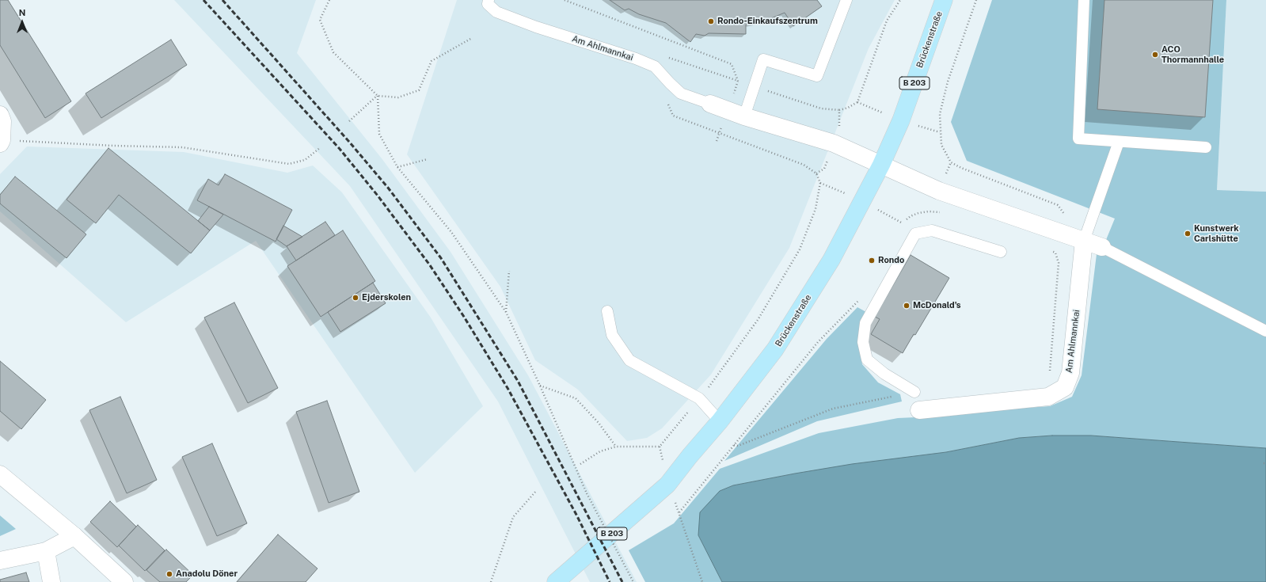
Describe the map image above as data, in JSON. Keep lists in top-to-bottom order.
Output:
{
  "streets": {
    "main road": ["Brückenstraße", "B 203"],
    "street": ["Am Ahlmannkai"]
  },
  "places": [
    "Rondo-Einkaufszentrum",
    "ACO Thormannhalle",
    "Kunstwerk Carlshütte",
    "Rondo",
    "Ejderskolen",
    "McDonald's",
    "Anadolu Döner"
  ],
  "north": "top"
}
